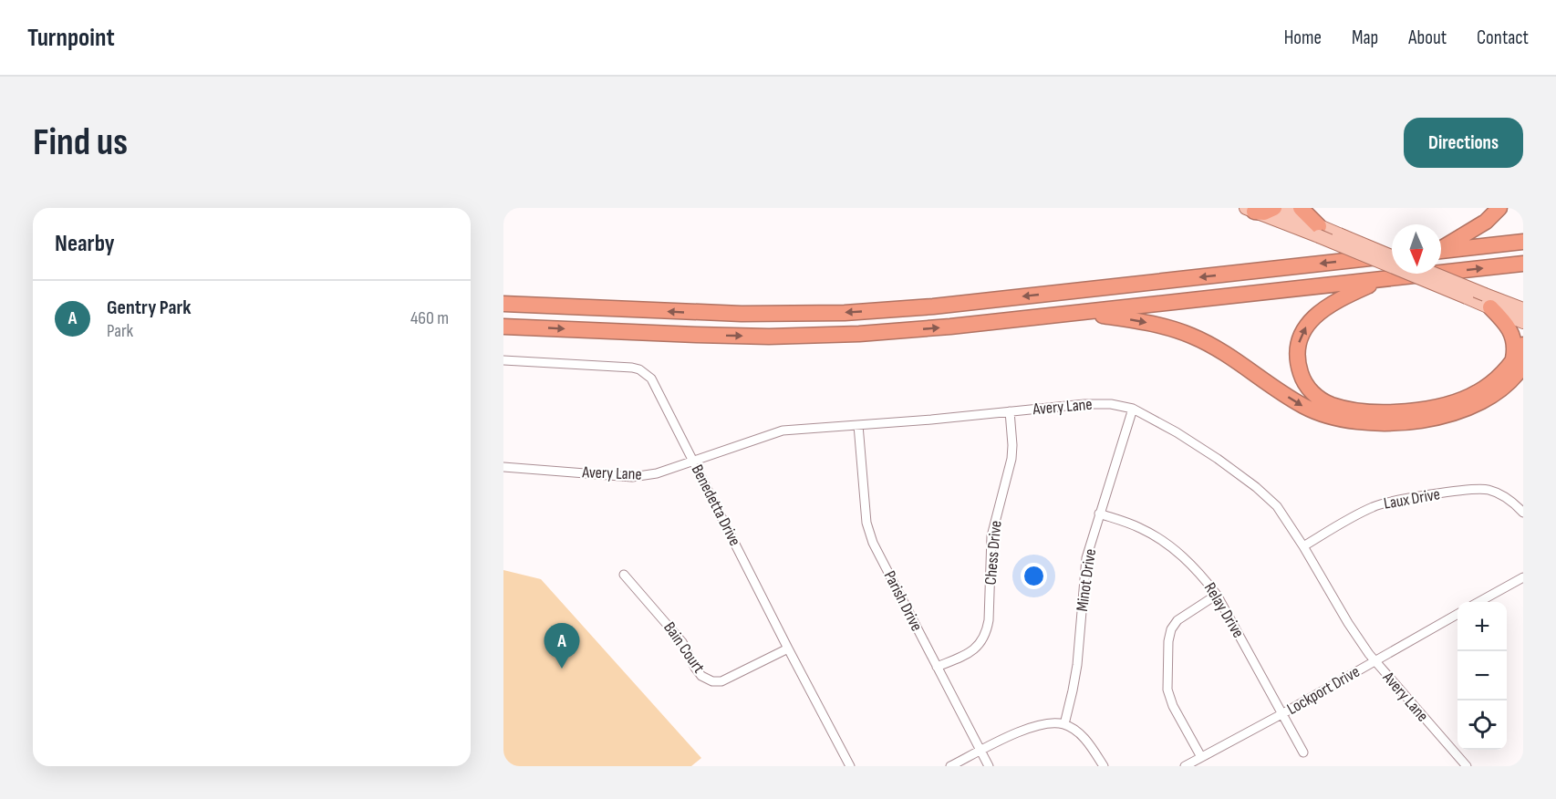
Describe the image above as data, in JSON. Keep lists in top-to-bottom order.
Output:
{
  "streets": {
    "street": [
      "Avery Lane",
      "Laux Drive",
      "Benedetta Drive",
      "Chess Drive",
      "Minot Drive",
      "Parish Drive",
      "Relay Drive",
      "Bain Court",
      "Lockport Drive"
    ]
  },
  "crossings": [
    ["Avery Lane", "Laux Drive"],
    ["Avery Lane", "Benedetta Drive"],
    ["Avery Lane", "Chess Drive"],
    ["Avery Lane", "Minot Drive"],
    ["Avery Lane", "Parish Drive"],
    ["Avery Lane", "Lockport Drive"],
    ["Benedetta Drive", "Bain Court"],
    ["Chess Drive", "Parish Drive"],
    ["Minot Drive", "Relay Drive"],
    ["Relay Drive", "Lockport Drive"]
  ],
  "north": "bottom",
  "page": {
    "header": "Turnpoint",
    "nav": [
      "Home",
      "Map",
      "About",
      "Contact"
    ],
    "buttons": "Directions",
    "title": "Find us",
    "heading": "Nearby",
    "list": [
      {
        "mark": "A",
        "name": "Gentry Park",
        "note": "Park",
        "value": "460 m"
      }
    ],
    "map_buttons": ["+", "−"],
    "pins": "A"
  }
}
